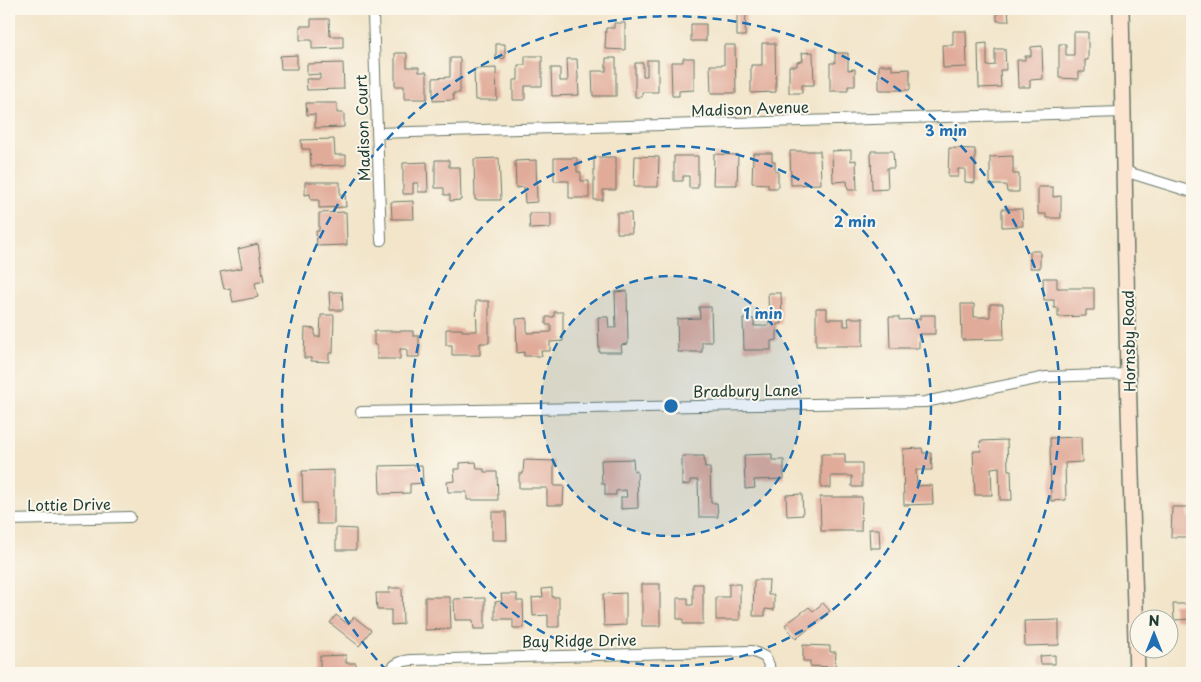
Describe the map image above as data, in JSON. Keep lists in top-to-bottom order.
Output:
{
  "streets": {
    "street": [
      "Madison Avenue",
      "Madison Court",
      "Hornsby Road",
      "Bradbury Lane",
      "Lottie Drive",
      "Bay Ridge Drive"
    ]
  },
  "crossings": [
    ["Madison Avenue", "Madison Court"],
    ["Madison Avenue", "Hornsby Road"],
    ["Hornsby Road", "Bradbury Lane"]
  ],
  "north": "top",
  "rings": ["3 min", "2 min", "1 min"]
}
